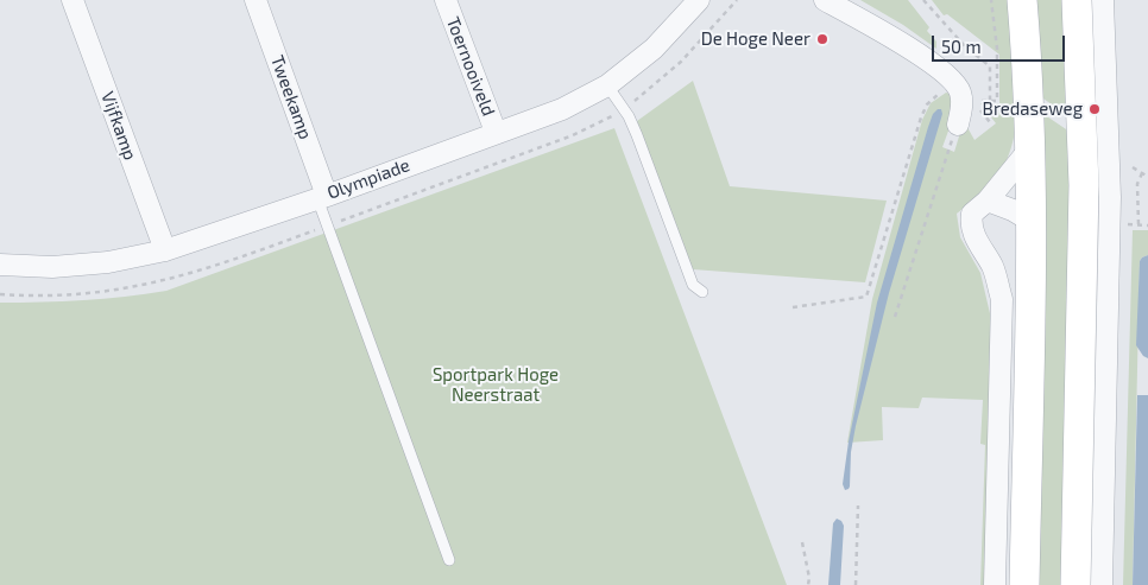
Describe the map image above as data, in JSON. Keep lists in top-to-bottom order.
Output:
{
  "streets": {
    "street": [
      "Toernooiveld",
      "Tweekamp",
      "Vijfkamp",
      "Olympiade"
    ]
  },
  "crossings": [
    ["Toernooiveld", "Olympiade"],
    ["Tweekamp", "Olympiade"],
    ["Vijfkamp", "Olympiade"]
  ],
  "parks": ["Sportpark Hoge Neerstraat"],
  "places": ["De Hoge Neer", "Bredaseweg"],
  "scale_bar": "50 m"
}
